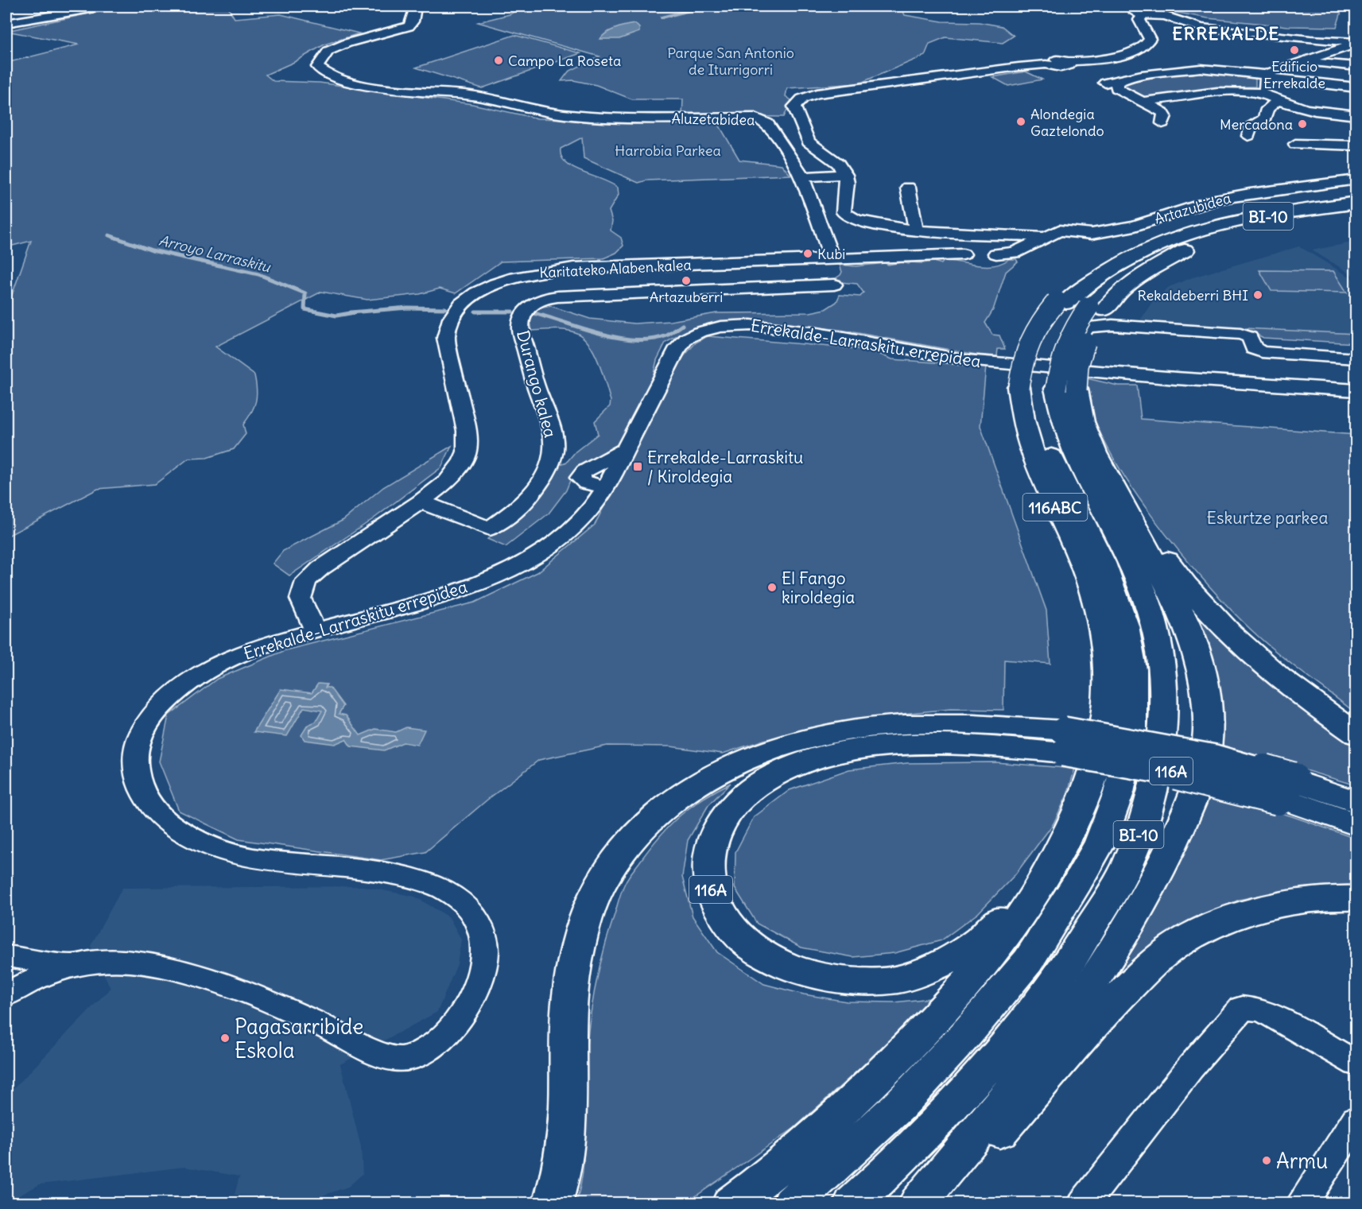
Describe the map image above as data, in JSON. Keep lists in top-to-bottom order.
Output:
{
  "streets": {
    "highway": ["BI-10", "116ABC", "116A"],
    "street": [
      "Aluzetabidea",
      "Artazubidea",
      "Karitateko Alaben kalea",
      "Errekalde-Larraskitu errepidea",
      "Durango kalea"
    ]
  },
  "crossings": [
    ["Aluzetabidea", "Karitateko Alaben kalea"],
    ["Artazubidea", "Karitateko Alaben kalea"],
    ["BI-10", "Errekalde-Larraskitu errepidea"],
    ["BI-10", "116ABC"],
    ["Karitateko Alaben kalea", "Errekalde-Larraskitu errepidea"],
    ["Karitateko Alaben kalea", "Durango kalea"],
    ["Errekalde-Larraskitu errepidea", "116ABC"],
    ["116ABC", "116A"]
  ],
  "districts": ["ERREKALDE"],
  "water": ["Arroyo Larraskitu"],
  "parks": ["Parque San Antonio de Iturrigorri", "Harrobia Parkea", "Eskurtze parkea"],
  "places": {
    "other": [
      "Edificio Errekalde",
      "Campo La Roseta",
      "Alondegia Gaztelondo",
      "Mercadona",
      "Kubi",
      "Artazuberri",
      "Rekaldeberri BHI",
      "El Fango kiroldegia",
      "Pagasarribide Eskola",
      "Armu"
    ],
    "transit": ["Errekalde-Larraskitu / Kiroldegia"]
  }
}
